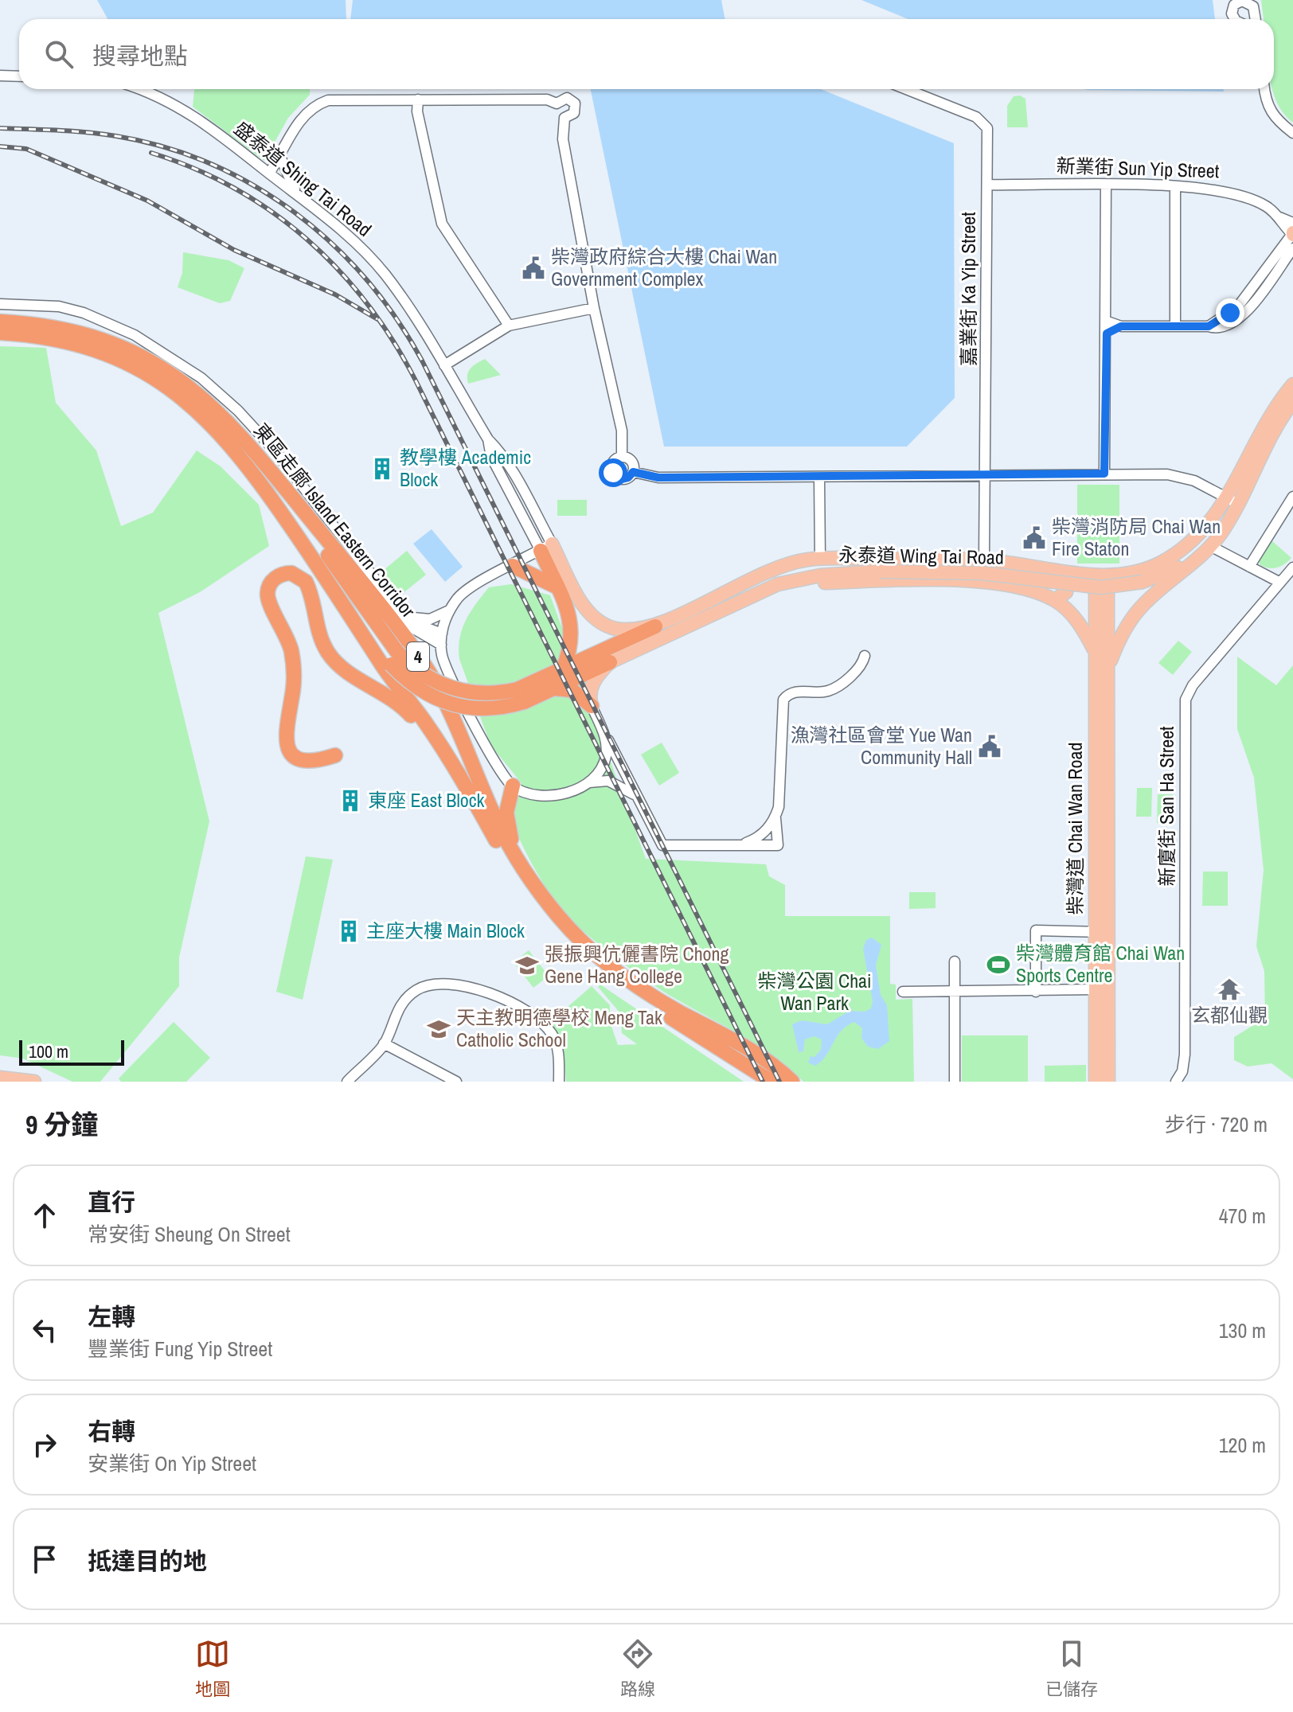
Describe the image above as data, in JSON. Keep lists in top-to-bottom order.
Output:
{
  "streets": {
    "highway": ["東區走廊 Island Eastern Corridor", "4"],
    "main road": ["永泰道 Wing Tai Road", "柴灣道 Chai Wan Road"],
    "street": [
      "新業街 Sun Yip Street",
      "盛泰道 Shing Tai Road",
      "嘉業街 Ka Yip Street",
      "新廈街 San Ha Street"
    ]
  },
  "crossings": [
    ["新業街 Sun Yip Street", "嘉業街 Ka Yip Street"],
    ["嘉業街 Ka Yip Street", "永泰道 Wing Tai Road"],
    ["永泰道 Wing Tai Road", "柴灣道 Chai Wan Road"]
  ],
  "parks": ["柴灣公園 Chai Wan Park"],
  "places": {
    "public building": ["柴灣政府綜合大樓 Chai Wan Government Complex", "柴灣消防局 Chai Wan Fire Staton", "漁灣社區會堂 Yue Wan Community Hall"],
    "building": ["教學樓 Academic Block", "東座 East Block", "主座大樓 Main Block"],
    "sports": ["柴灣體育館 Chai Wan Sports Centre"],
    "school or university": ["張振興伉儷書院 Chong Gene Hang College", "天主教明德學校 Meng Tak Catholic School"],
    "temple": ["玄都仙觀"]
  },
  "scale_bar": "100 m",
  "page": {
    "search": "搜尋地點",
    "scale": "100 m",
    "heading": ["9 分鐘", "步行 · 720 m"],
    "list": [
      ["直行", "常安街 Sheung On Street", "470 m"],
      ["左轉", "豐業街 Fung Yip Street", "130 m"],
      ["右轉", "安業街 On Yip Street", "120 m"],
      "抵達目的地"
    ],
    "nav": ["地圖", "路線", "已儲存"]
  }
}
